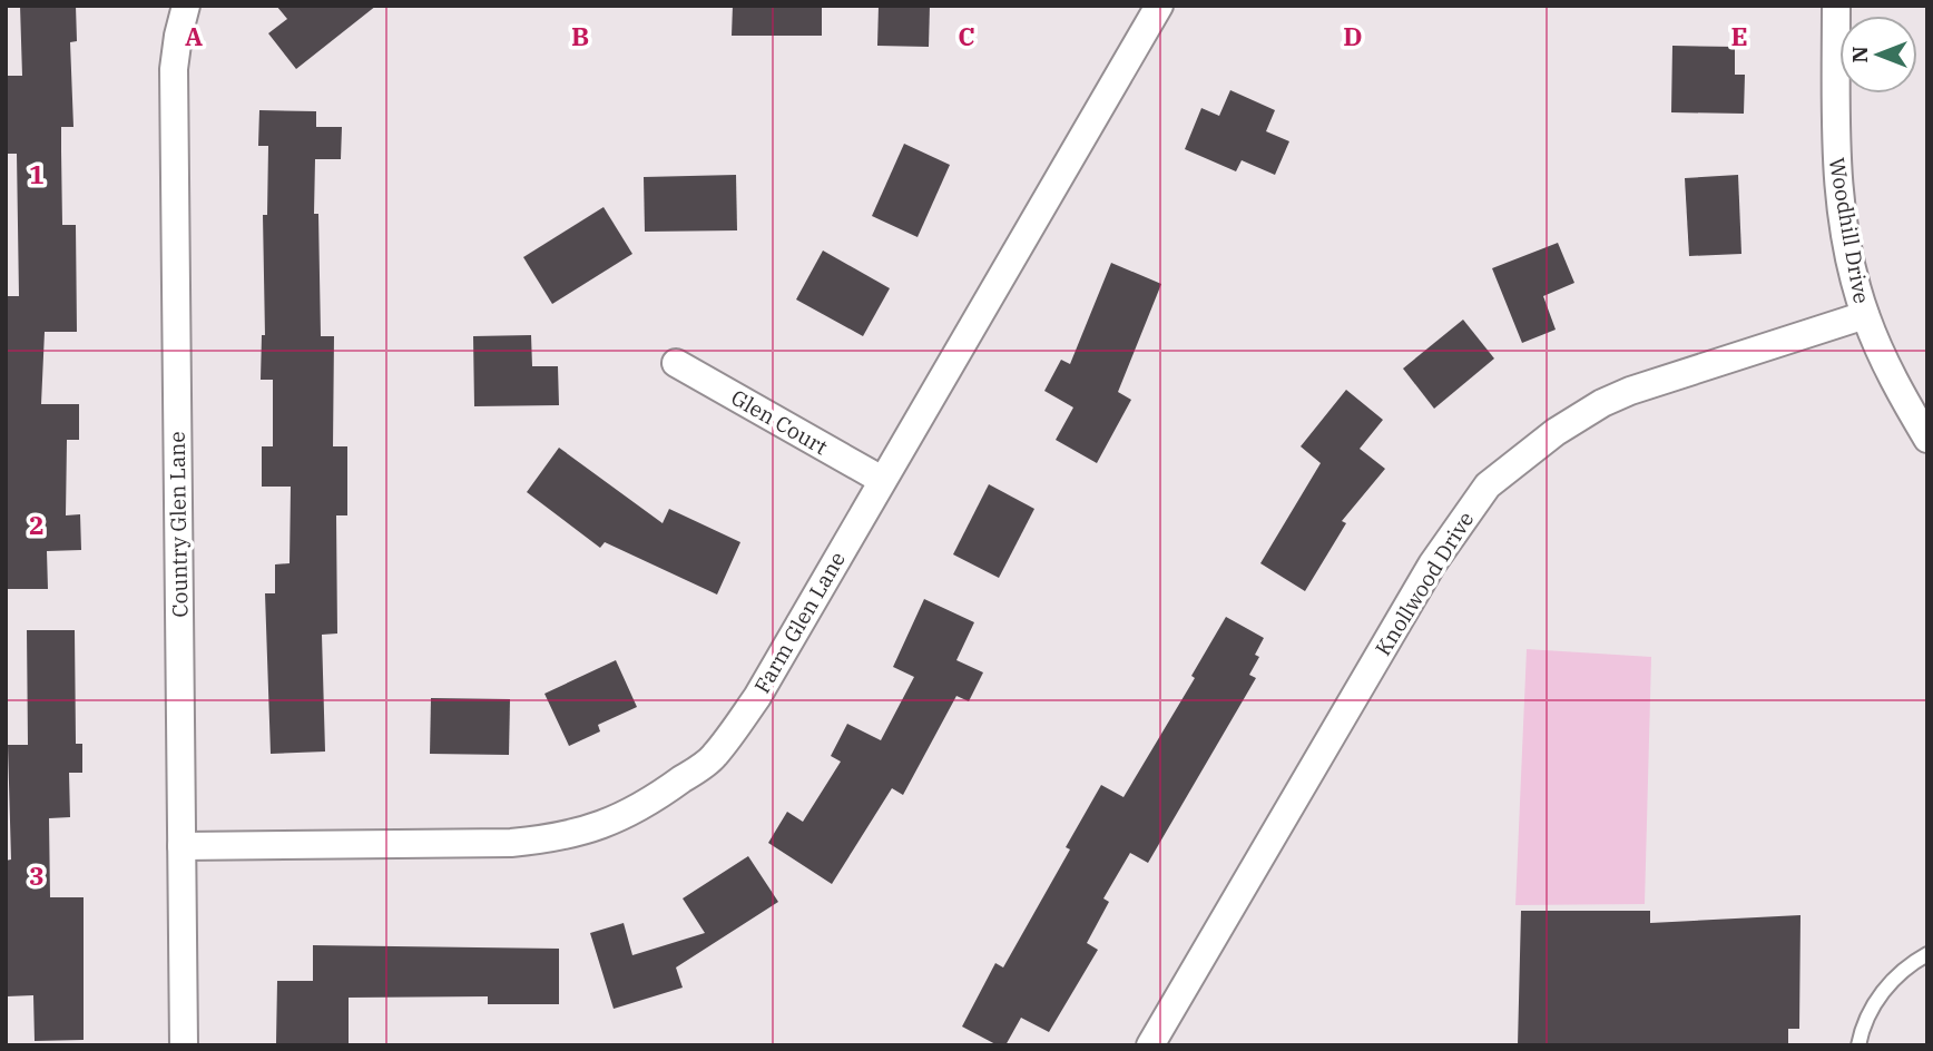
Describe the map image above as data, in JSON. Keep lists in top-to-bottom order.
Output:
{
  "streets": {
    "street": [
      "Woodhill Drive",
      "Glen Court",
      "Country Glen Lane",
      "Knollwood Drive",
      "Farm Glen Lane"
    ]
  },
  "crossings": [
    ["Woodhill Drive", "Knollwood Drive"],
    ["Glen Court", "Farm Glen Lane"],
    ["Country Glen Lane", "Farm Glen Lane"]
  ],
  "north": "left",
  "grid": {
    "columns": [
      "A",
      "B",
      "C",
      "D",
      "E"
    ],
    "rows": ["1", "2", "3"]
  }
}
